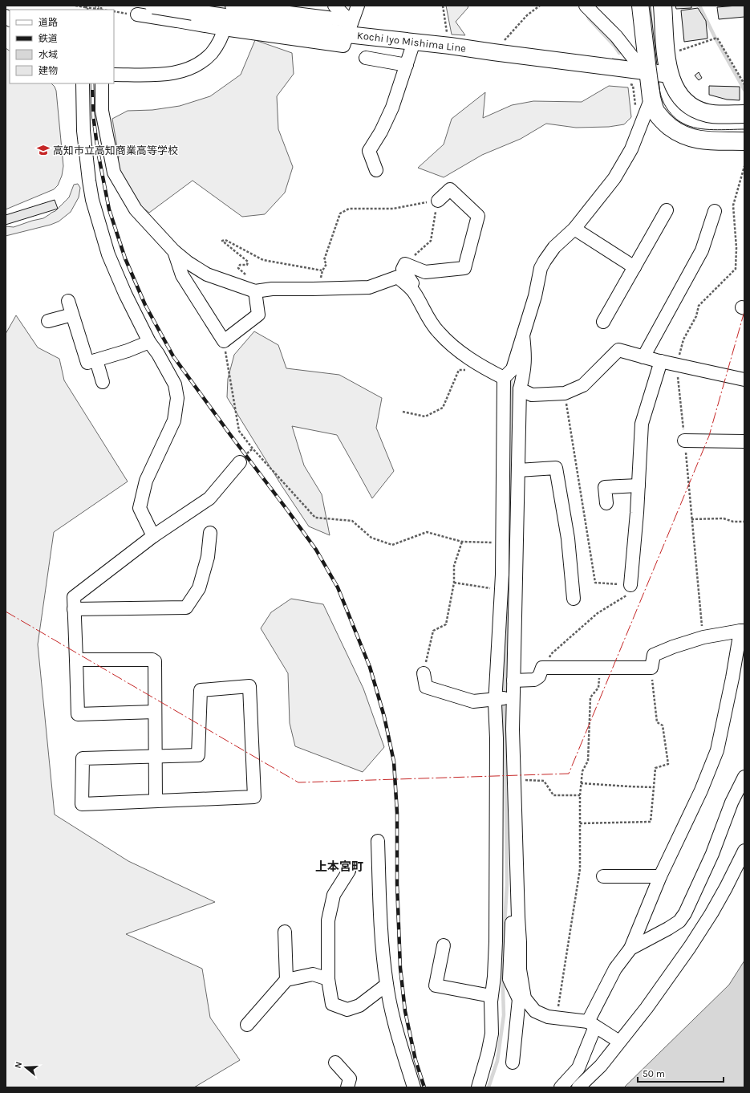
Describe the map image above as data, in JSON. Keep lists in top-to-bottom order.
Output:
{
  "streets": {
    "main road": ["Kochi Iyo Mishima Line"]
  },
  "districts": ["上本宮町"],
  "places": {
    "school or university": ["高知市立高知商業高等学校"]
  },
  "legend": [
    "道路",
    "鉄道",
    "水域",
    "建物"
  ],
  "scale_bar": "50 m",
  "north": "left"
}
